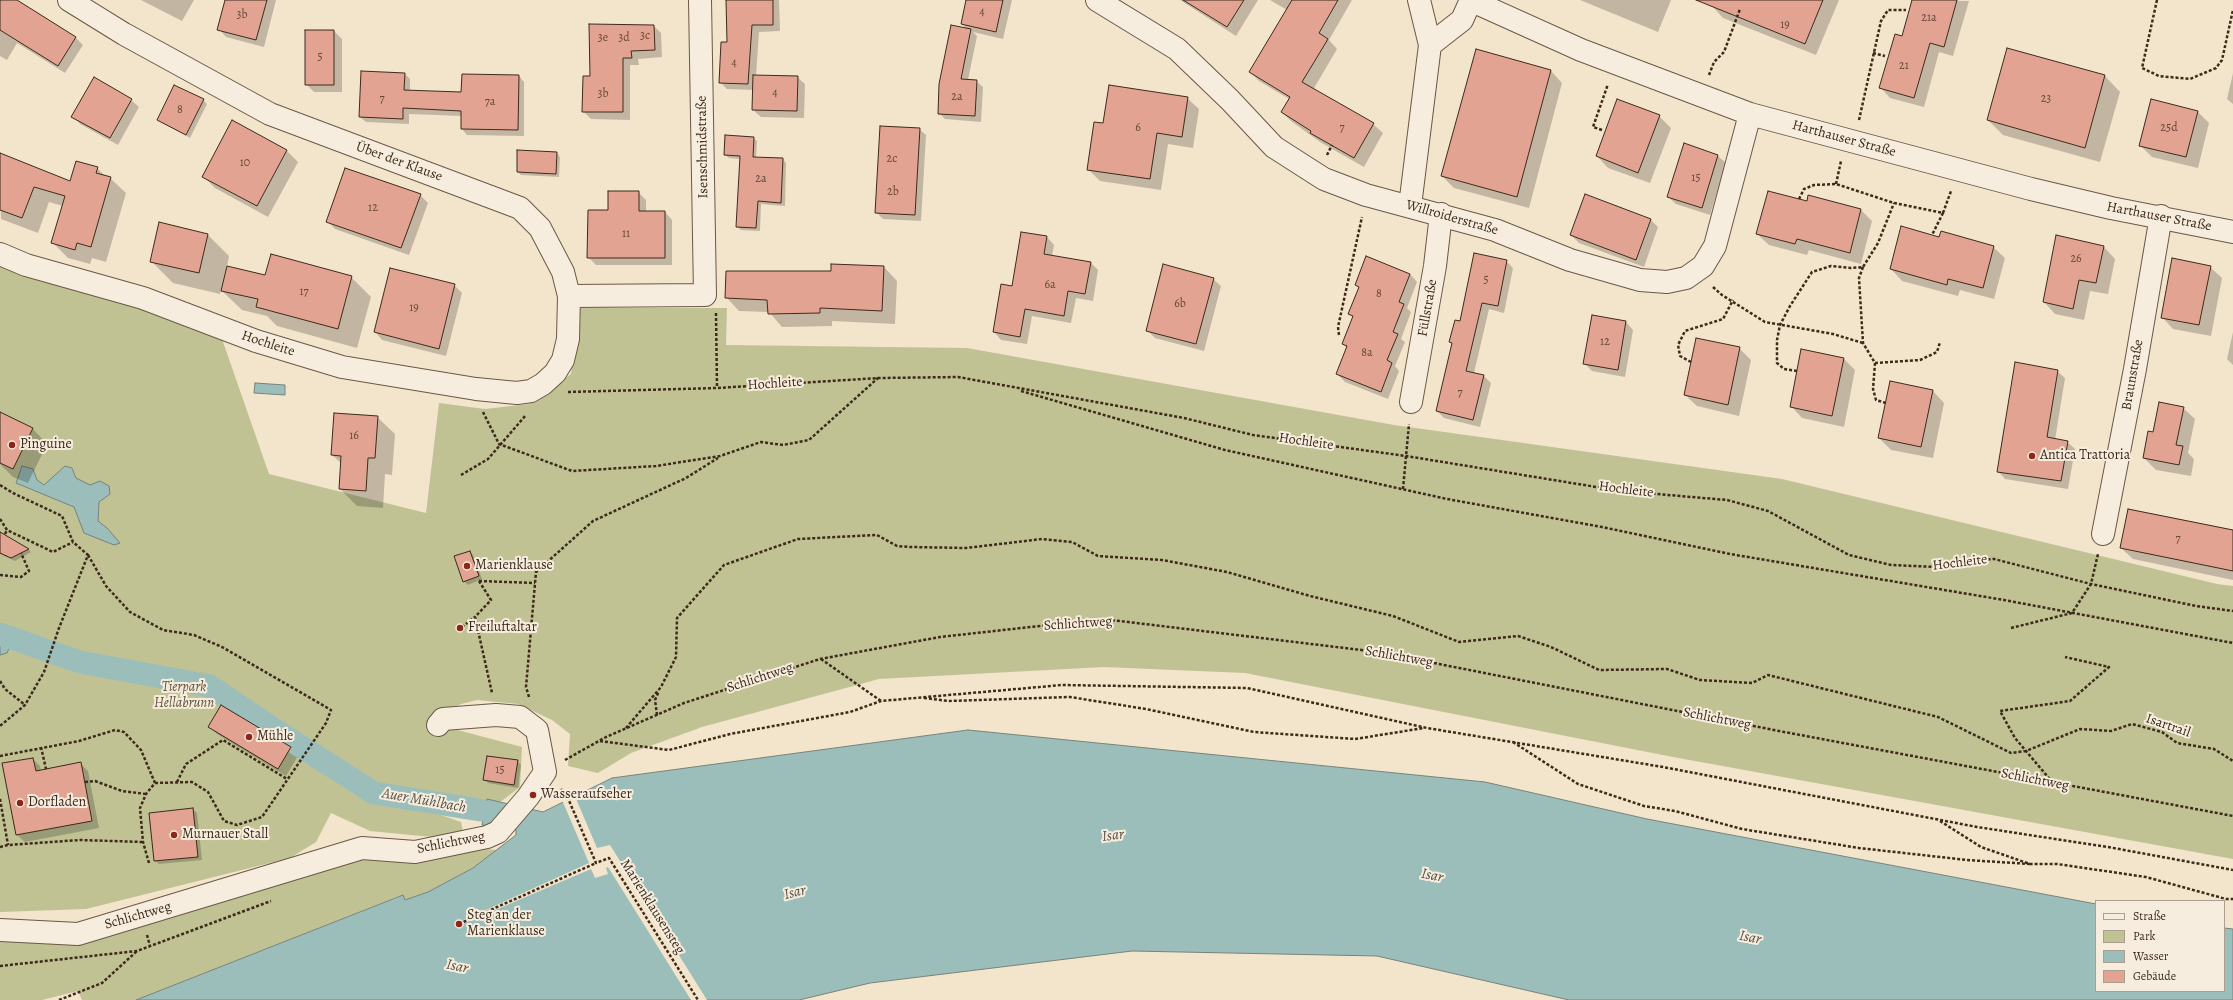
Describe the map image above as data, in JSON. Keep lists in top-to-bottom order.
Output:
{
  "streets": {
    "street": [
      "Harthauser Straße",
      "Isenschmidstraße",
      "Über der Klause",
      "Willroiderstraße",
      "Füllstraße",
      "Hochleite",
      "Braunstraße",
      "Schlichtweg"
    ],
    "path": ["Isartrail", "Marienklausensteg"]
  },
  "crossings": [
    ["Harthauser Straße", "Willroiderstraße"],
    ["Harthauser Straße", "Braunstraße"],
    ["Über der Klause", "Hochleite"],
    ["Willroiderstraße", "Füllstraße"]
  ],
  "water": ["Auer Mühlbach", "Isar"],
  "parks": ["Tierpark Hellabrunn"],
  "places": [
    "Pinguine",
    "Antica Trattoria",
    "Marienklause",
    "Freiluftaltar",
    "Mühle",
    "Wasseraufseher",
    "Dorfladen",
    "Murnauer Stall",
    "Steg an der Marienklause"
  ],
  "house_numbers": [
    "4",
    "3b",
    "21a",
    "19",
    "3c",
    "3e",
    "3d",
    "5",
    "4",
    "21",
    "4",
    "3b",
    "2a",
    "7",
    "23",
    "7a",
    "8",
    "6",
    "7",
    "25d",
    "2c",
    "10",
    "15",
    "2a",
    "2b",
    "12",
    "11",
    "26",
    "5",
    "6a",
    "17",
    "8",
    "6b",
    "19",
    "12",
    "8a",
    "7",
    "16",
    "7",
    "15"
  ],
  "legend": [
    "Straße",
    "Park",
    "Wasser",
    "Gebäude"
  ]
}
